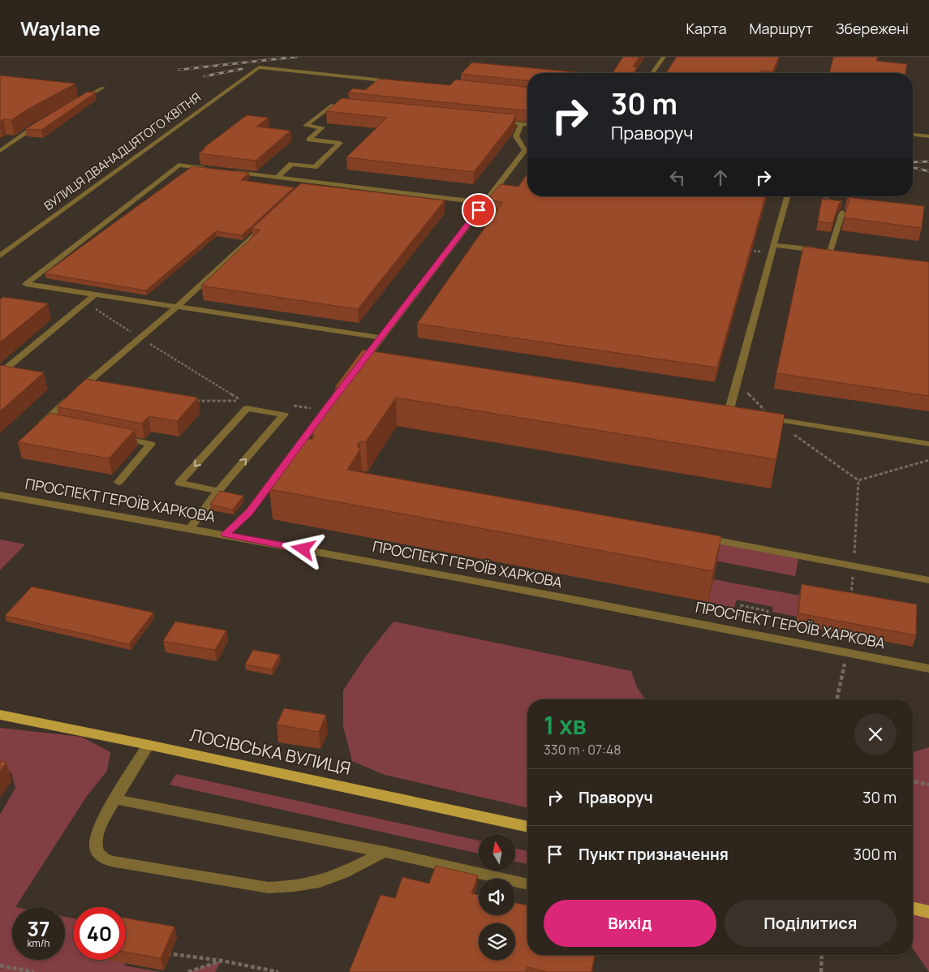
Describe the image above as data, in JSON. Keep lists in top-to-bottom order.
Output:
{
  "streets": {
    "main road": ["ЛОСІВСЬКА ВУЛИЦЯ"],
    "street": ["ВУЛИЦЯ ДВАНАДЦЯТОГО КВІТНЯ", "ПРОСПЕКТ ГЕРОЇВ ХАРКОВА"]
  },
  "north": "top",
  "page": {
    "header": "Waylane",
    "nav": ["Карта", "Маршрут", "Збережені"],
    "turn": ["30 m", "Праворуч"],
    "heading": ["1 хв", "330 m · 07:48"],
    "list": [
      {
        "name": "Праворуч",
        "value": "30 m"
      },
      {
        "name": "Пункт призначення",
        "value": "300 m"
      }
    ],
    "buttons": ["Вихід", "Поділитися"],
    "speed": "37 km/h",
    "limit": "40"
  }
}
